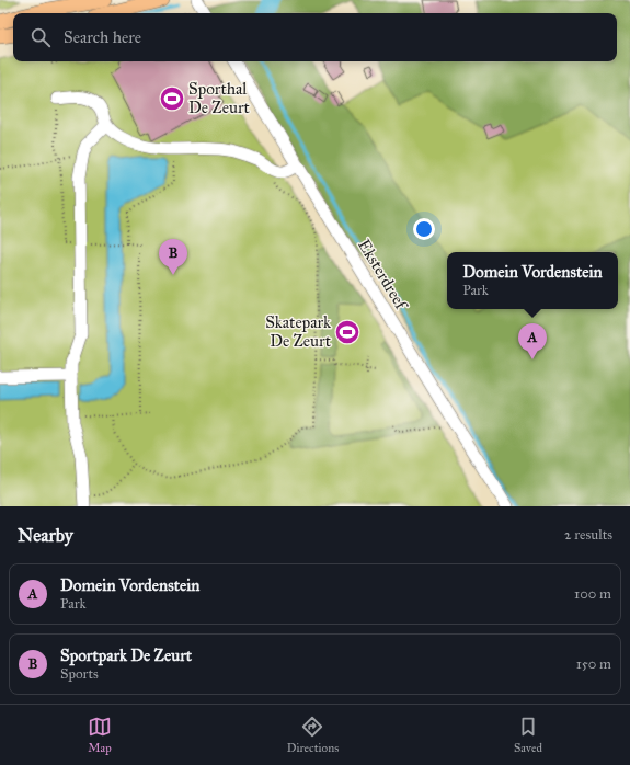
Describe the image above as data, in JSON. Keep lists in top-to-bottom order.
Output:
{
  "streets": {
    "street": ["Eksterdreef"]
  },
  "places": {
    "sports": ["Sporthal De Zeurt", "Skatepark De Zeurt"]
  },
  "page": {
    "search": "Search here",
    "pins": ["B", "A"],
    "popup": ["Domein Vordenstein", "Park"],
    "heading": ["Nearby", "2 results"],
    "list": [
      {
        "mark": "A",
        "name": "Domein Vordenstein",
        "note": "Park",
        "value": "100 m"
      },
      {
        "mark": "B",
        "name": "Sportpark De Zeurt",
        "note": "Sports",
        "value": "150 m"
      }
    ],
    "nav": ["Map", "Directions", "Saved"]
  }
}
